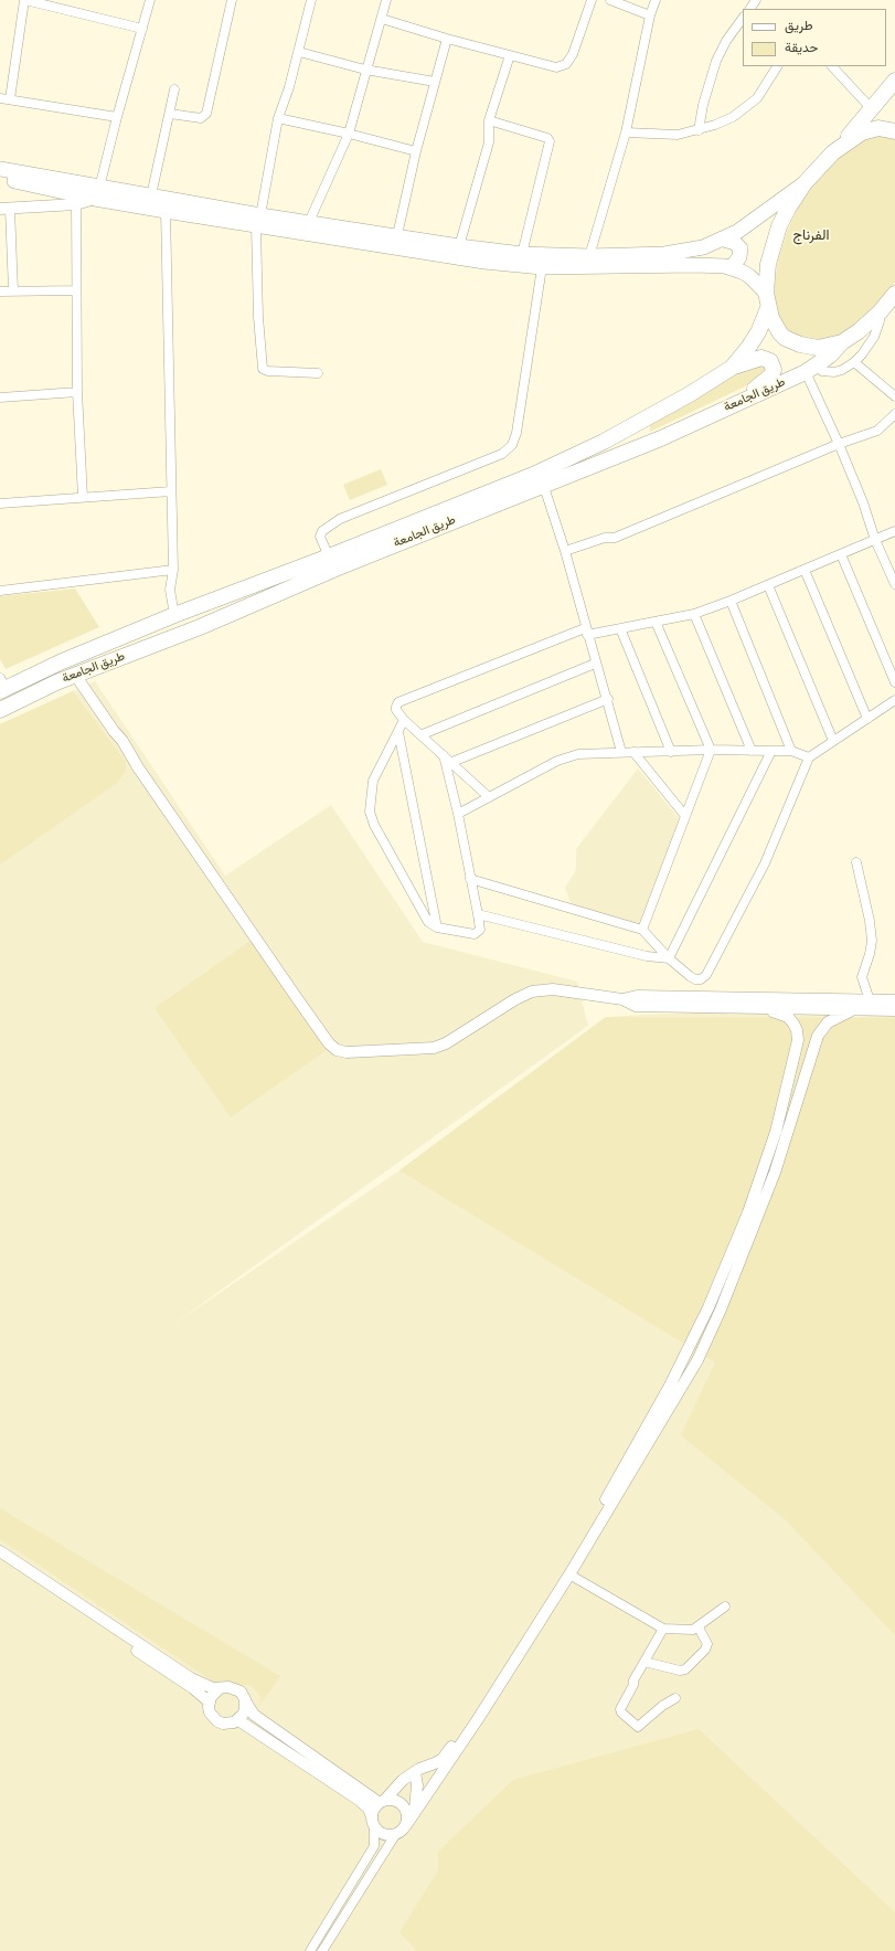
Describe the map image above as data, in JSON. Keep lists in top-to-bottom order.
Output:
{
  "streets": {
    "highway": ["طريق الجامعة"]
  },
  "districts": ["الفرناج"],
  "legend": ["طريق", "حديقة"]
}
